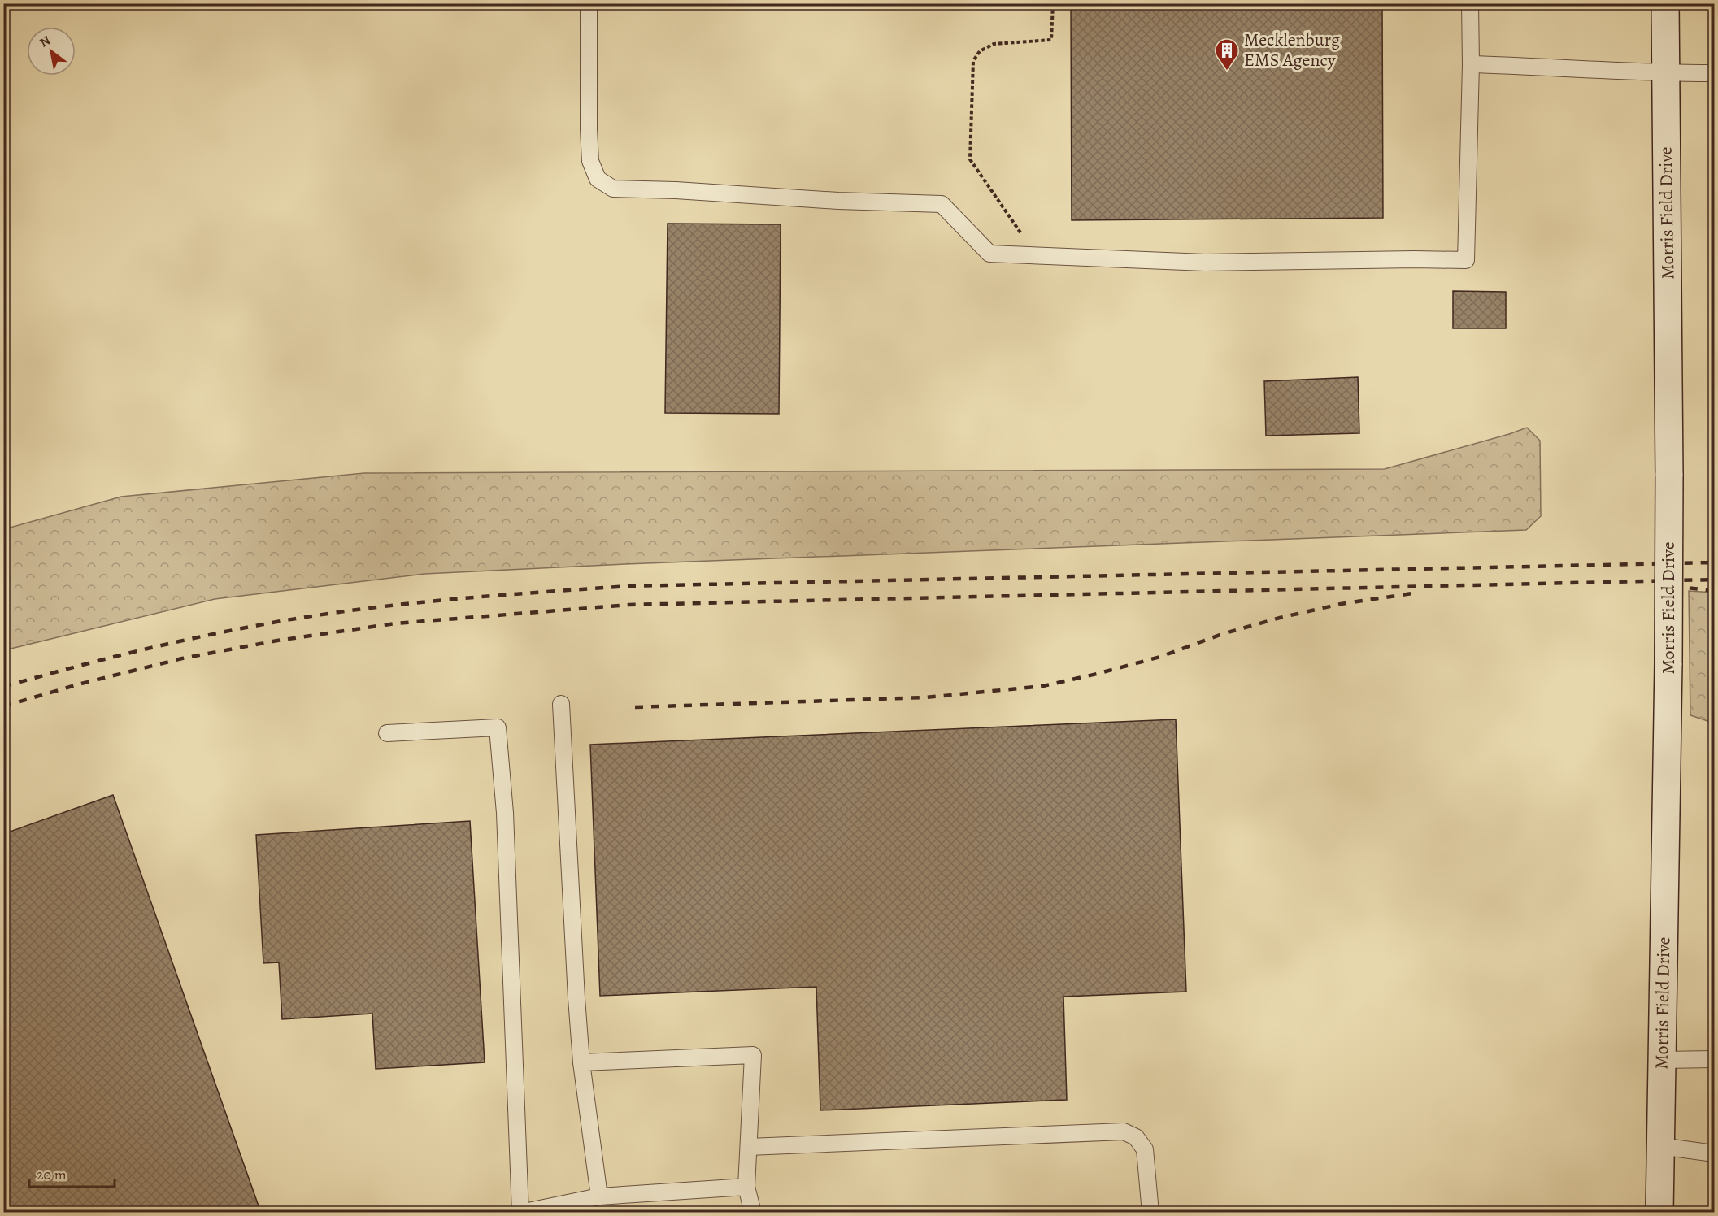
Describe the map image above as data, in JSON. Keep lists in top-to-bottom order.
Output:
{
  "streets": {
    "street": ["Morris Field Drive"]
  },
  "places": {
    "building": ["Mecklenburg EMS Agency"]
  },
  "scale_bar": "20 m",
  "north": "top left"
}
